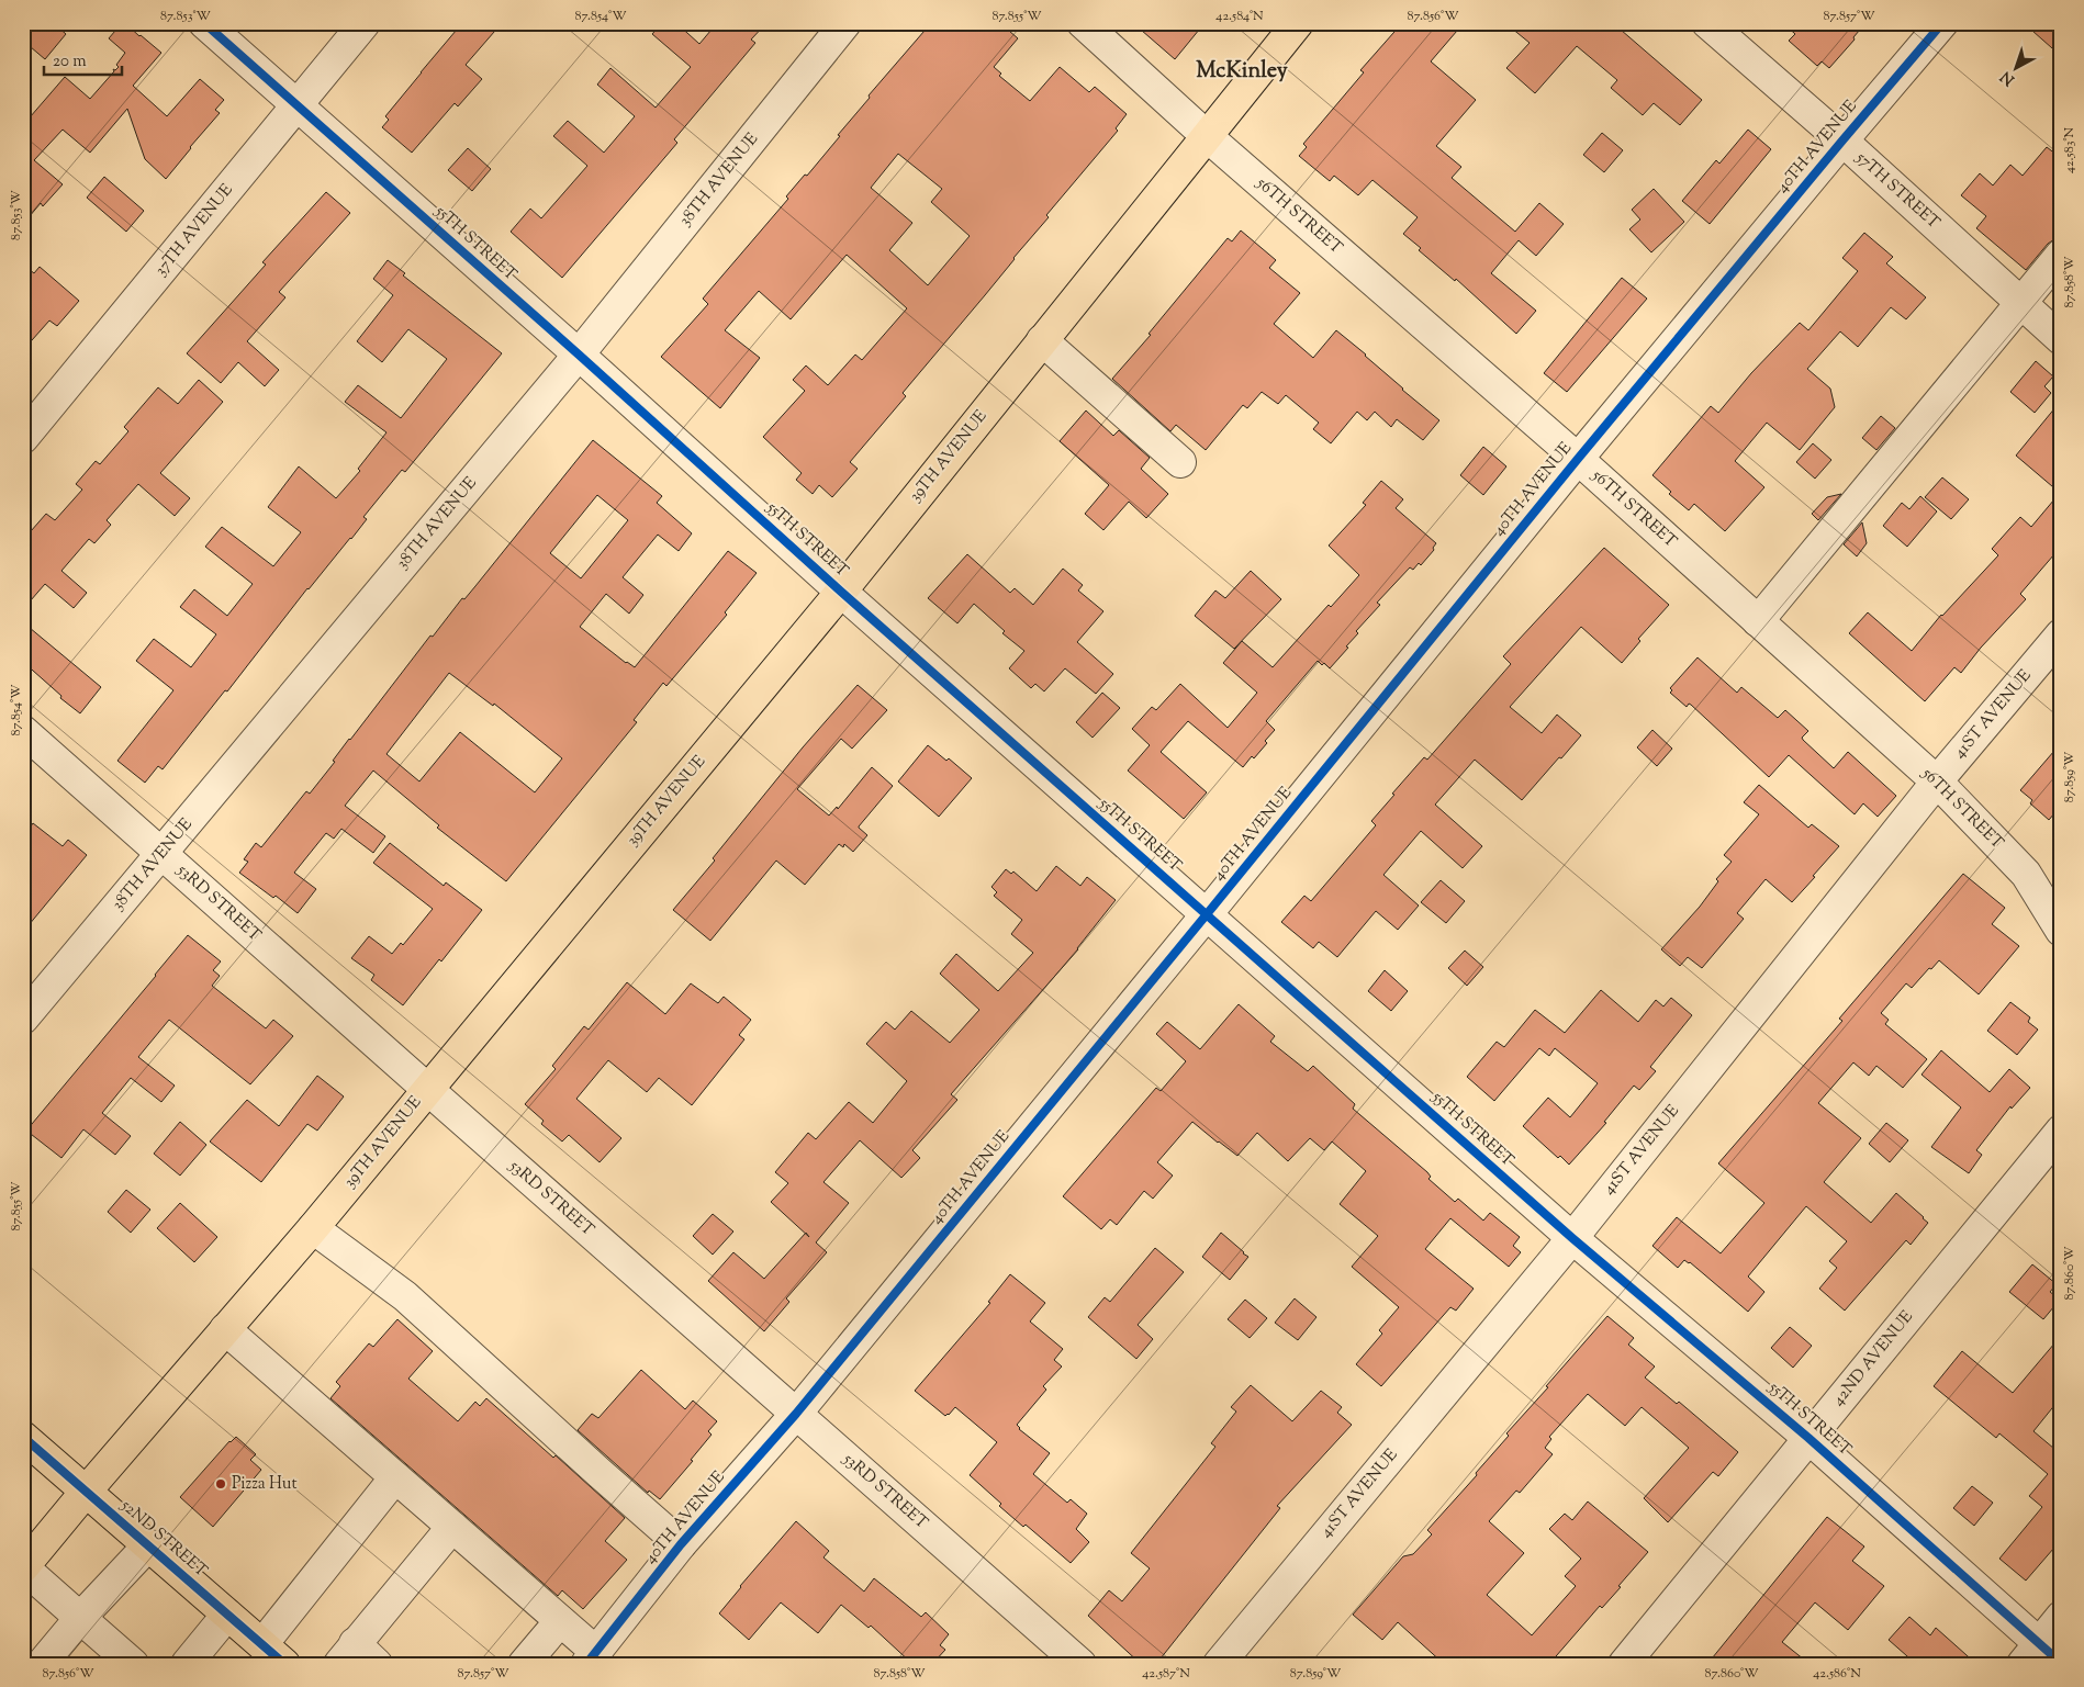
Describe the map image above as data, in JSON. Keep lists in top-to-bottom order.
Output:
{
  "streets": {
    "main road": ["39TH AVENUE", "52ND STREET"],
    "street": [
      "40TH AVENUE",
      "38TH AVENUE",
      "57TH STREET",
      "56TH STREET",
      "37TH AVENUE",
      "55TH STREET",
      "41ST AVENUE",
      "53RD STREET",
      "42ND AVENUE"
    ]
  },
  "crossings": [
    ["40TH AVENUE", "57TH STREET"],
    ["40TH AVENUE", "56TH STREET"],
    ["40TH AVENUE", "55TH STREET"],
    ["40TH AVENUE", "53RD STREET"],
    ["38TH AVENUE", "55TH STREET"],
    ["38TH AVENUE", "53RD STREET"],
    ["56TH STREET", "39TH AVENUE"],
    ["56TH STREET", "41ST AVENUE"],
    ["37TH AVENUE", "55TH STREET"],
    ["55TH STREET", "39TH AVENUE"],
    ["55TH STREET", "41ST AVENUE"],
    ["55TH STREET", "42ND AVENUE"],
    ["39TH AVENUE", "53RD STREET"],
    ["39TH AVENUE", "52ND STREET"]
  ],
  "districts": ["McKinley"],
  "places": ["Pizza Hut"],
  "scale_bar": "20 m",
  "north": "bottom left",
  "coordinates": [
    "87.853°W",
    "87.854°W",
    "87.855°W",
    "42.584°N",
    "87.856°W",
    "87.857°W",
    "42.583°N",
    "87.858°W",
    "87.859°W",
    "87.860°W",
    "42.587°N",
    "42.586°N"
  ]
}
